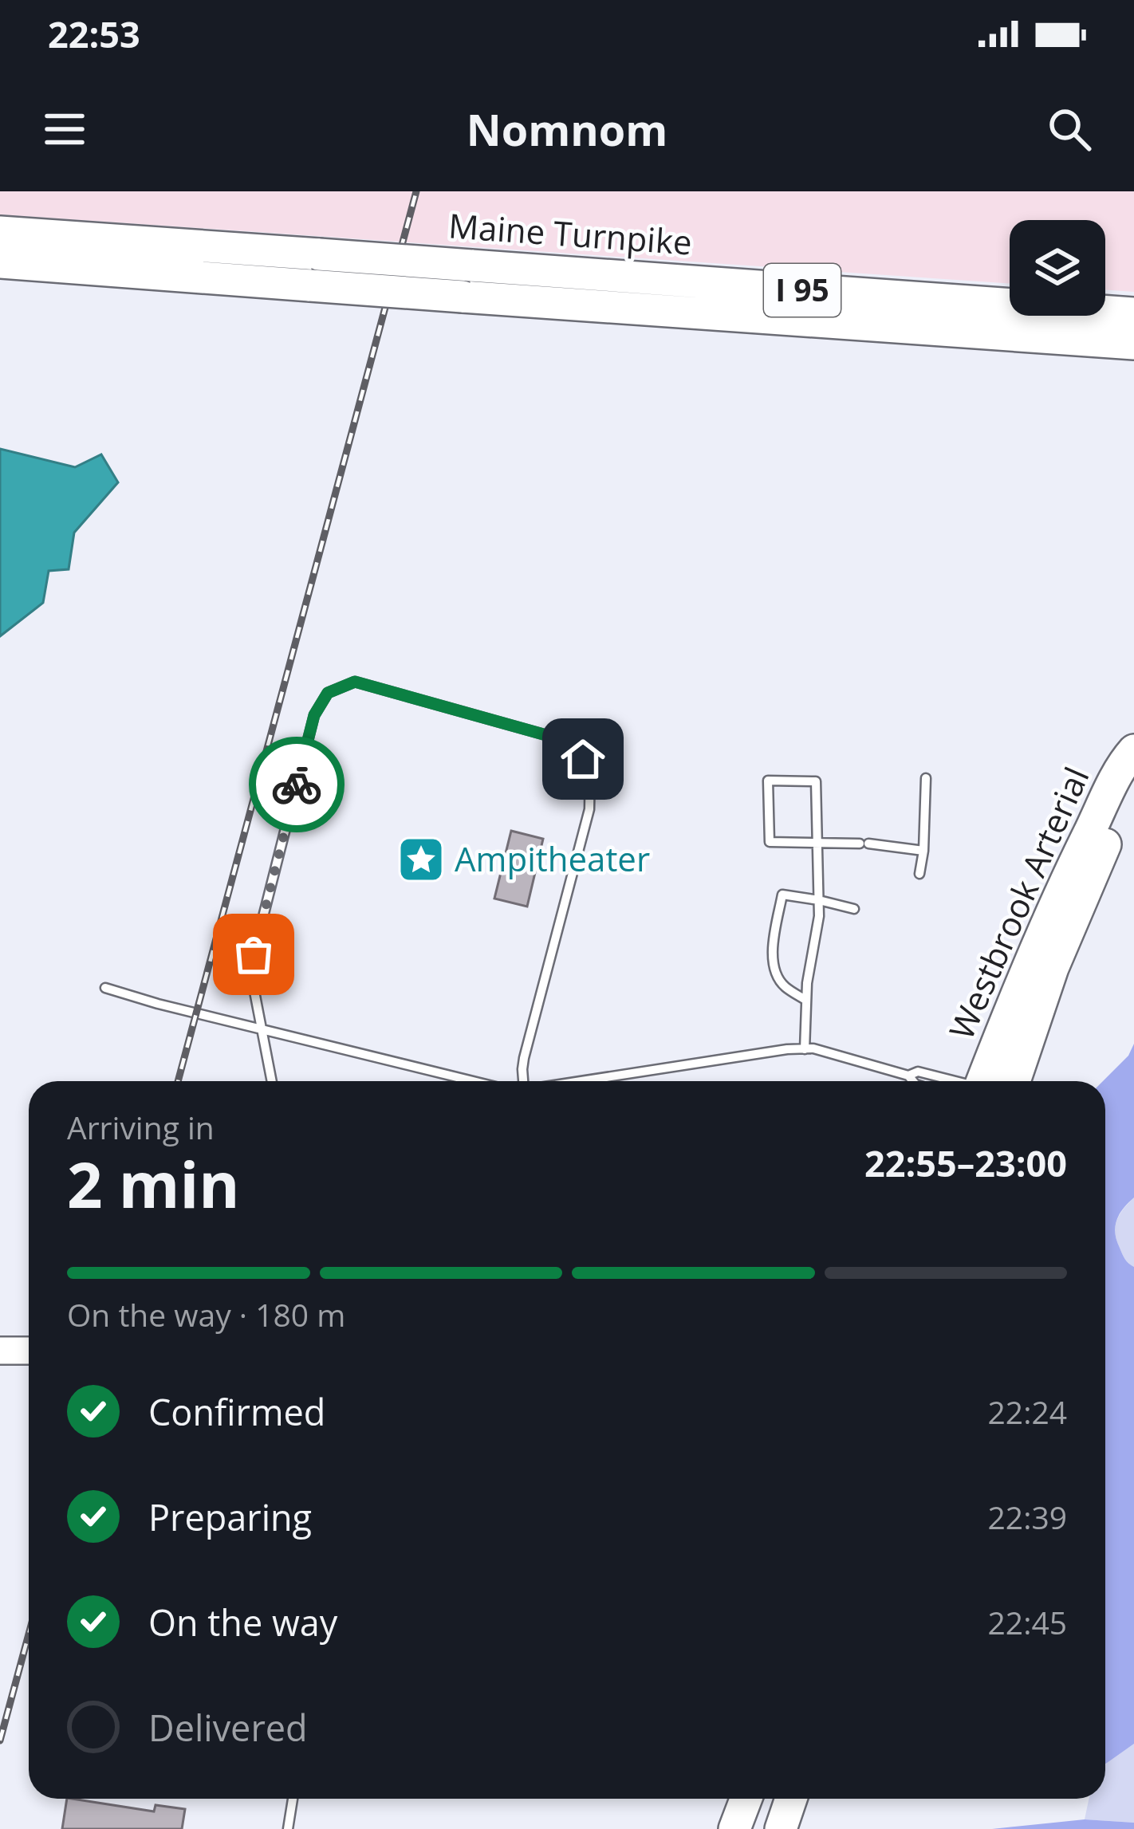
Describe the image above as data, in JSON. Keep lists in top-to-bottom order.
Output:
{
  "streets": {
    "highway": ["Maine Turnpike", "I 95", "Westbrook Arterial"]
  },
  "places": {
    "place": ["Ampitheater"]
  },
  "page": {
    "status": "22:53",
    "header": "Nomnom",
    "heading": ["2 min", "Arriving in", "22:55–23:00"],
    "bar": "On the way · 180 m",
    "list": [
      ["Confirmed", "22:24"],
      ["Preparing", "22:39"],
      ["On the way", "22:45"],
      "Delivered"
    ]
  }
}
